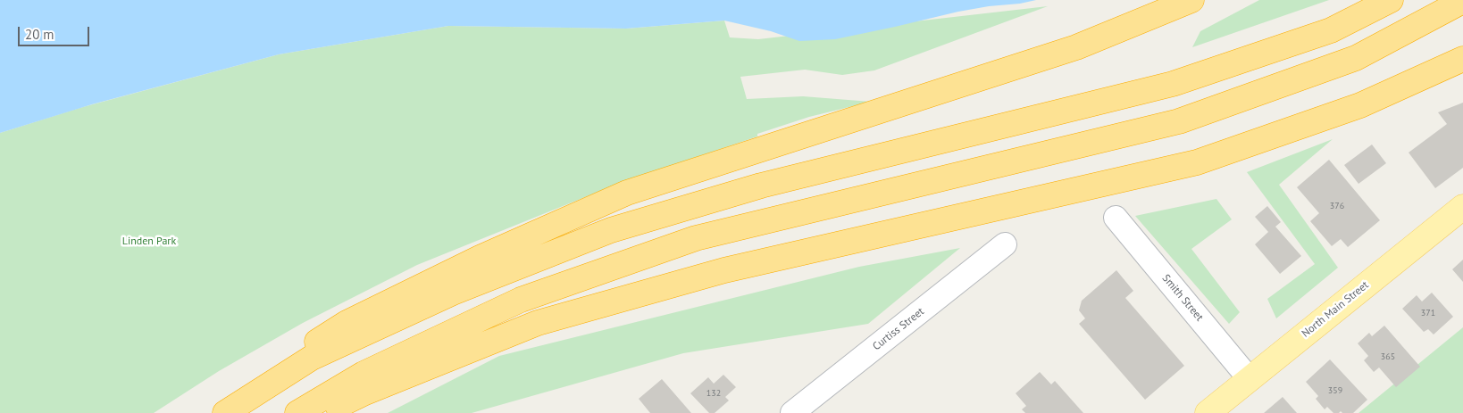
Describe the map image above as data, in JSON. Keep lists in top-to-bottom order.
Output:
{
  "streets": {
    "main road": ["North Main Street"],
    "street": ["Smith Street", "Curtiss Street"]
  },
  "crossings": [
    ["Smith Street", "North Main Street"]
  ],
  "parks": ["Linden Park"],
  "house_numbers": [
    "376",
    "371",
    "365",
    "359",
    "132"
  ],
  "scale_bar": "20 m"
}
